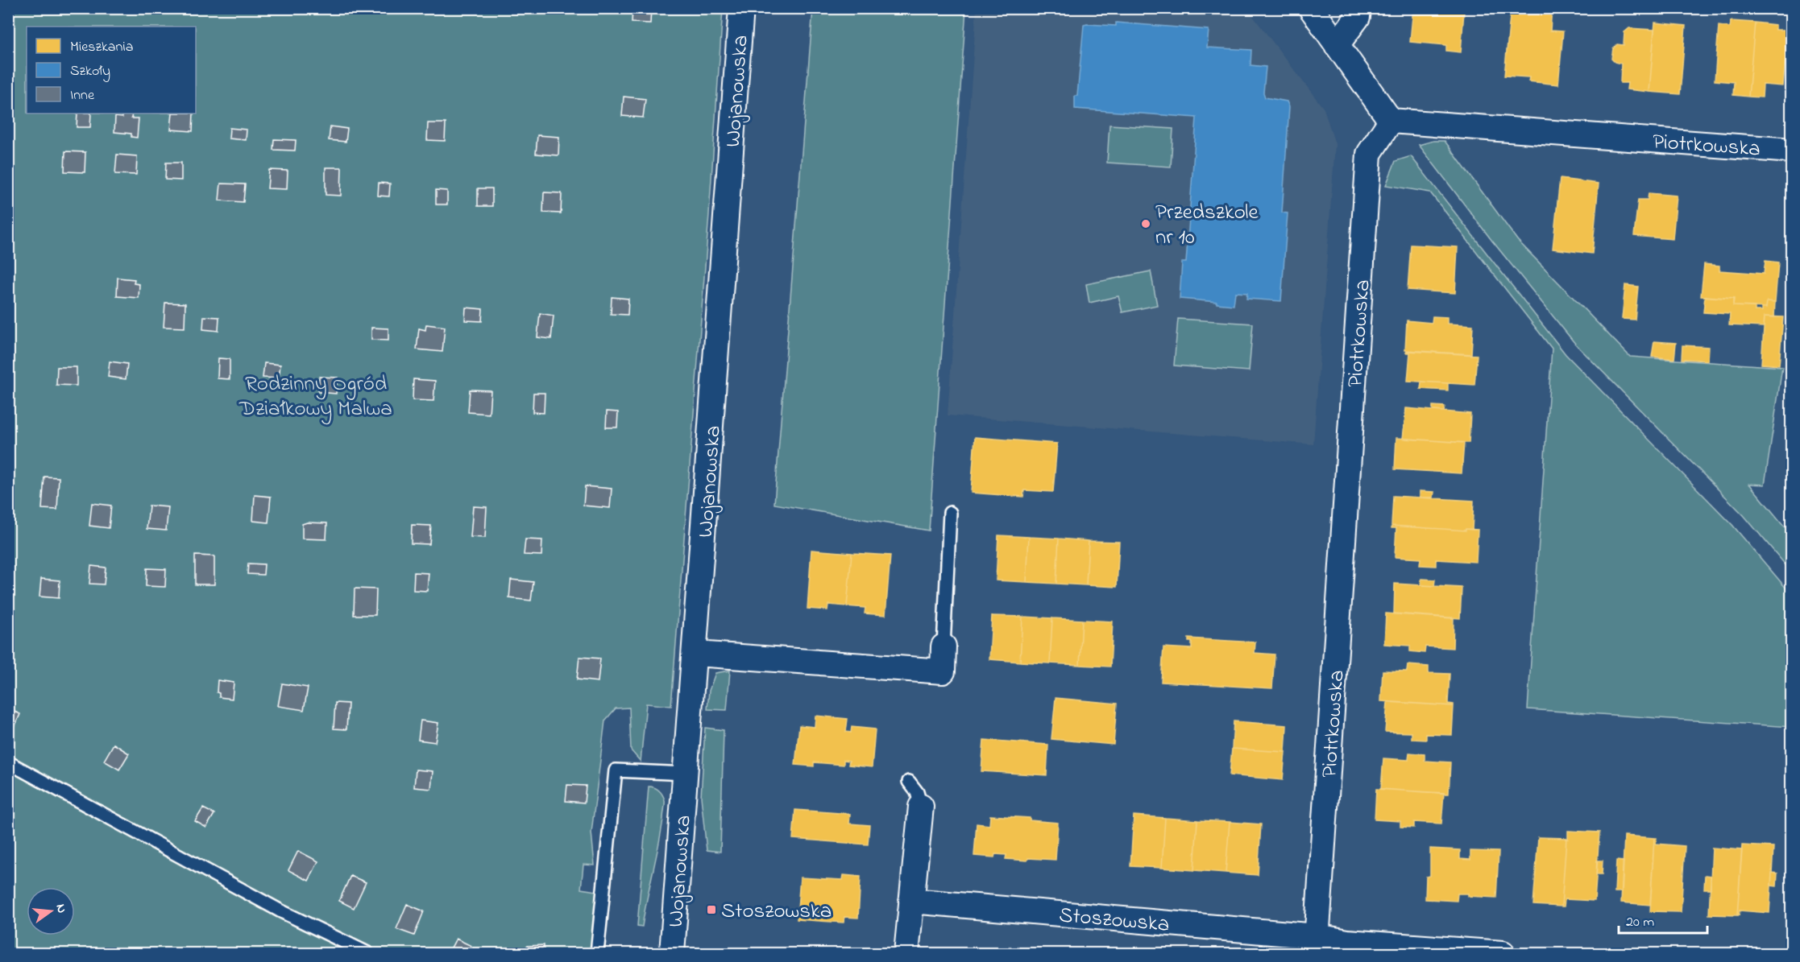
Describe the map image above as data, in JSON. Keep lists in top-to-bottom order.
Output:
{
  "streets": {
    "street": ["Wojanowska", "Piotrkowska", "Stoszowska"]
  },
  "crossings": [
    ["Piotrkowska", "Stoszowska"]
  ],
  "parks": ["Rodzinny Ogród Działkowy Malwa"],
  "places": {
    "other": ["Przedszkole nr 10"],
    "transit": ["Stoszowska"]
  },
  "legend": ["Mieszkania", "Szkoły", "Inne"],
  "scale_bar": "20 m",
  "north": "right"
}
